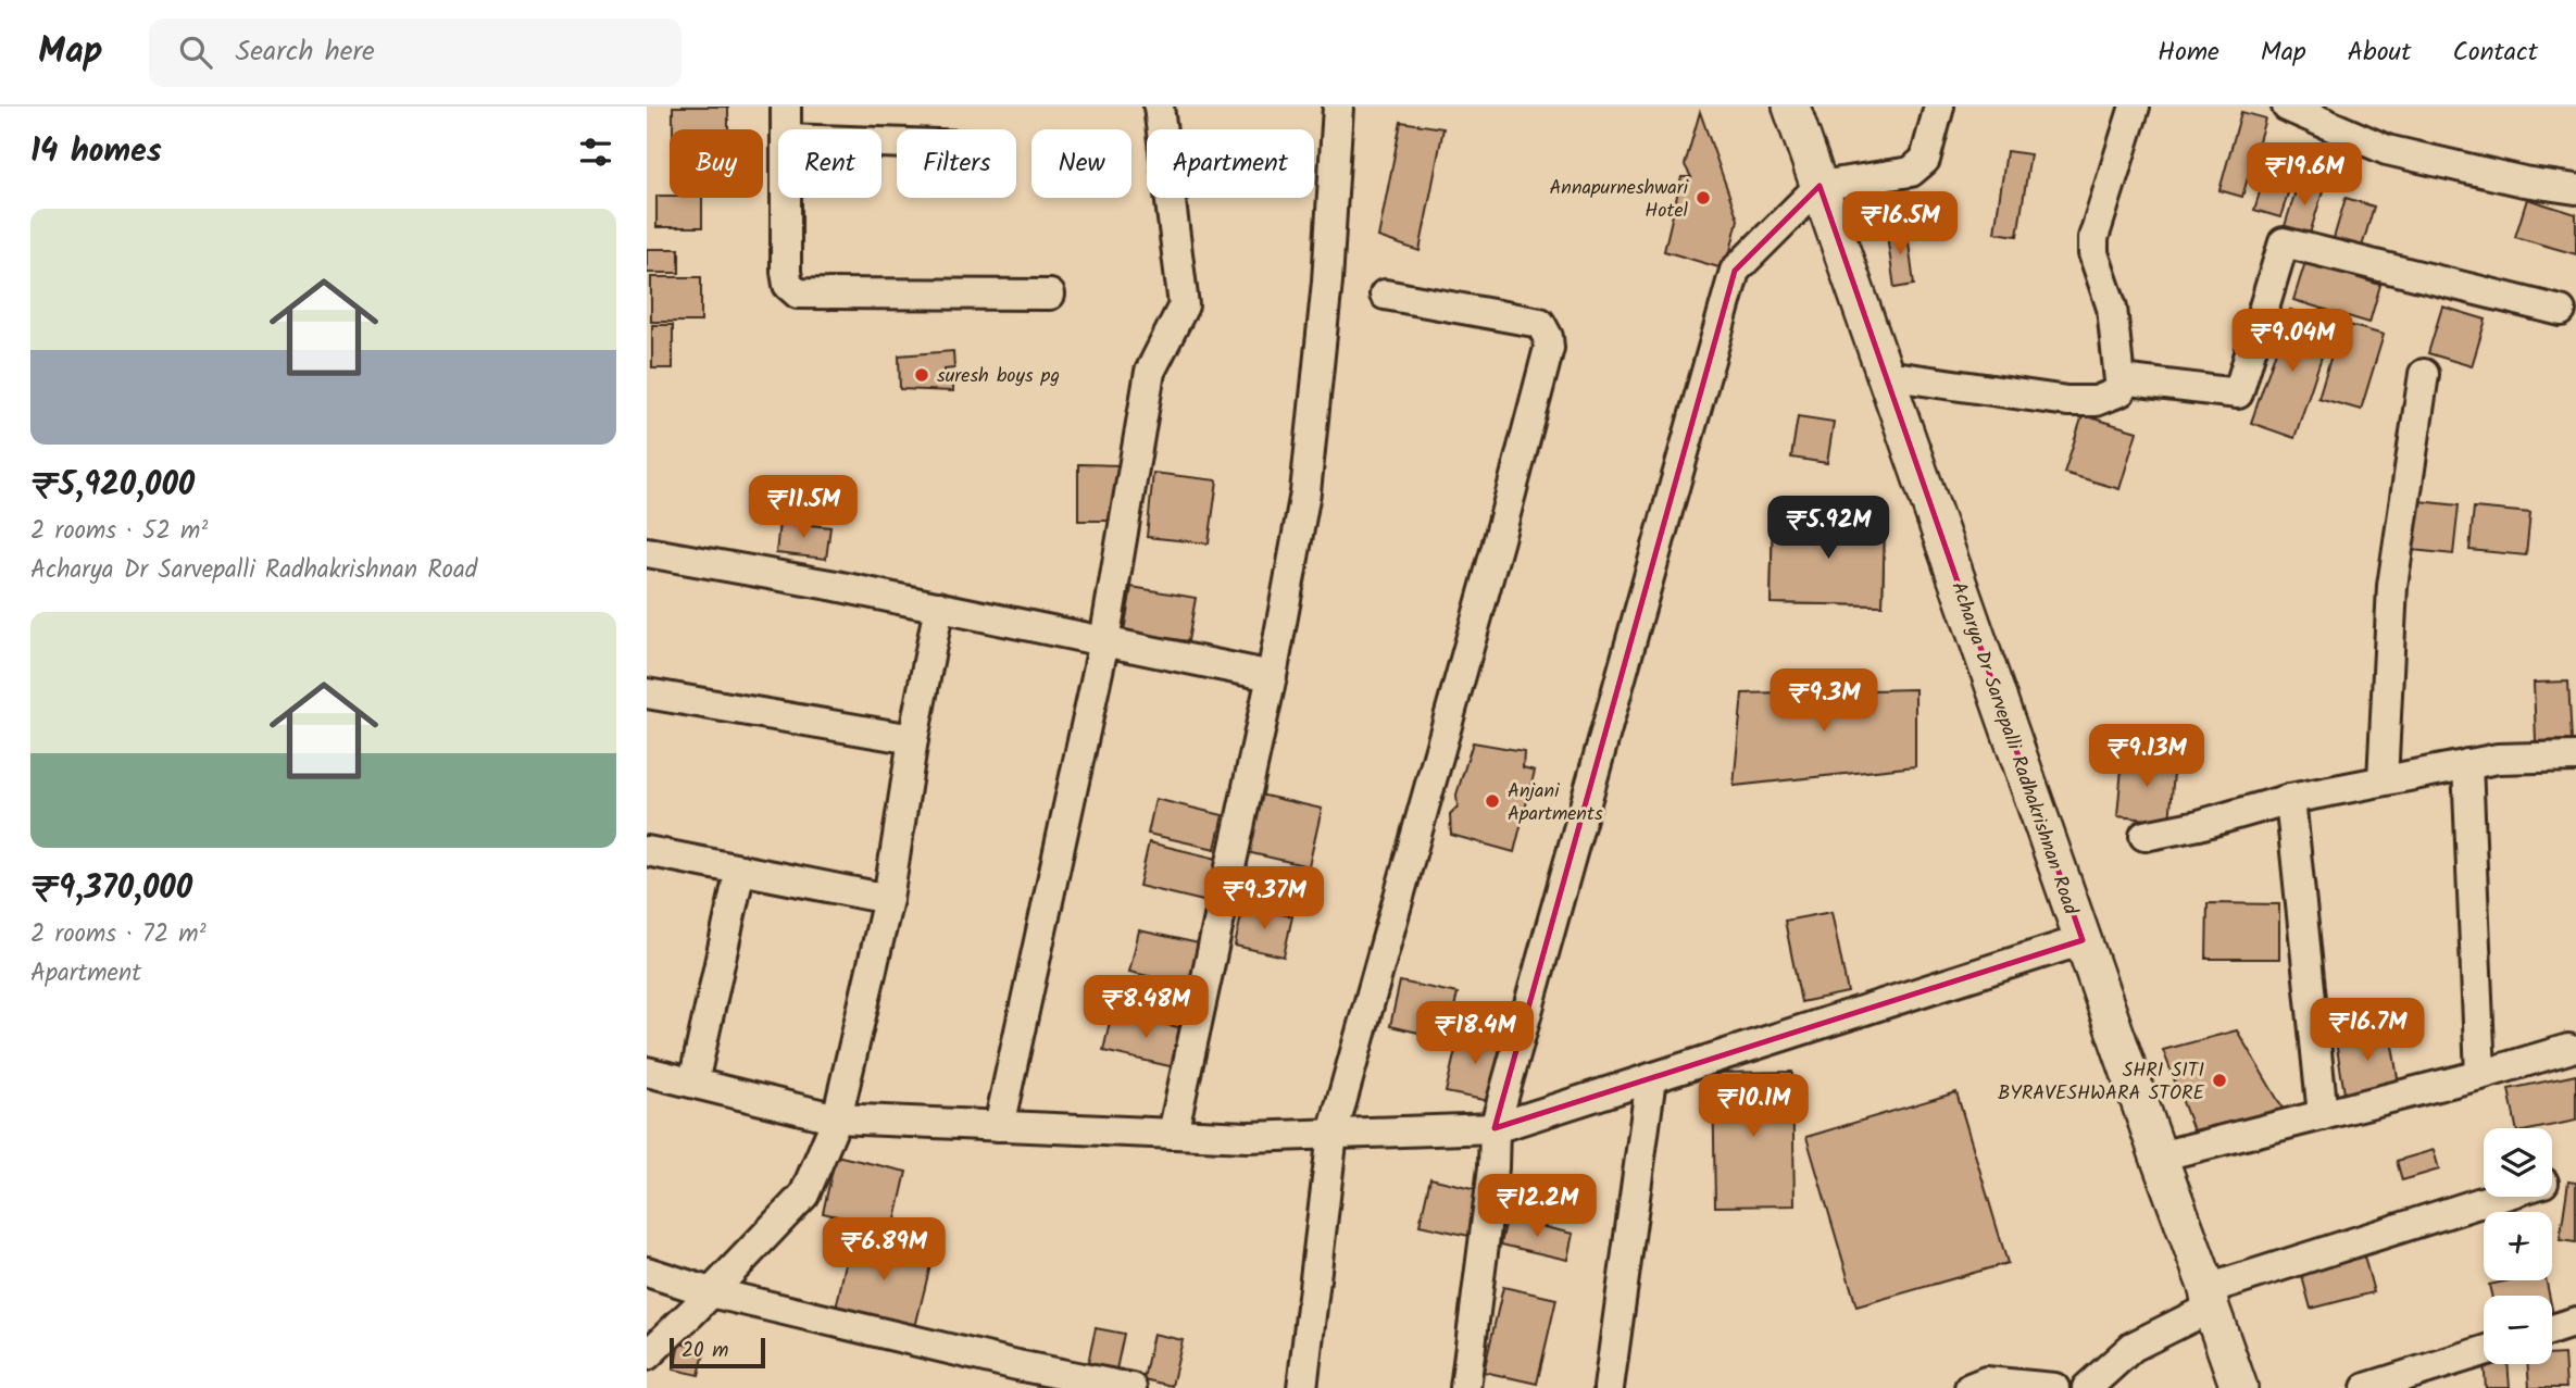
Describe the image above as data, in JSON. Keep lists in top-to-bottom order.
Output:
{
  "streets": {
    "street": ["Acharya Dr Sarvepalli Radhakrishnan Road"]
  },
  "places": [
    "Annapurneshwari Hotel",
    "suresh boys pg",
    "Anjani Apartments",
    "SHRI SITI BYRAVESHWARA STORE"
  ],
  "scale_bar": "20 m",
  "page": {
    "header": "Map",
    "search": "Search here",
    "nav": [
      "Home",
      "Map",
      "About",
      "Contact"
    ],
    "heading": "14 homes",
    "chip": [
      "Buy",
      "Rent",
      "Filters",
      "New",
      "Apartment"
    ],
    "price": [
      "₹19.6M",
      "₹16.5M",
      "₹9.04M",
      "₹11.5M",
      "₹5.92M",
      "₹9.3M",
      "₹9.13M",
      "₹9.37M",
      "₹8.48M",
      "₹16.7M",
      "₹18.4M",
      "₹10.1M",
      "₹12.2M",
      "₹6.89M"
    ],
    "list": [
      {
        "name": "₹5,920,000",
        "note": "2 rooms · 52 m² · Acharya Dr Sarvepalli Radhakrishnan Road"
      },
      {
        "name": "₹9,370,000",
        "note": "2 rooms · 72 m² · Apartment"
      }
    ],
    "map_buttons": ["+", "−"],
    "scale": "20 m"
  }
}
